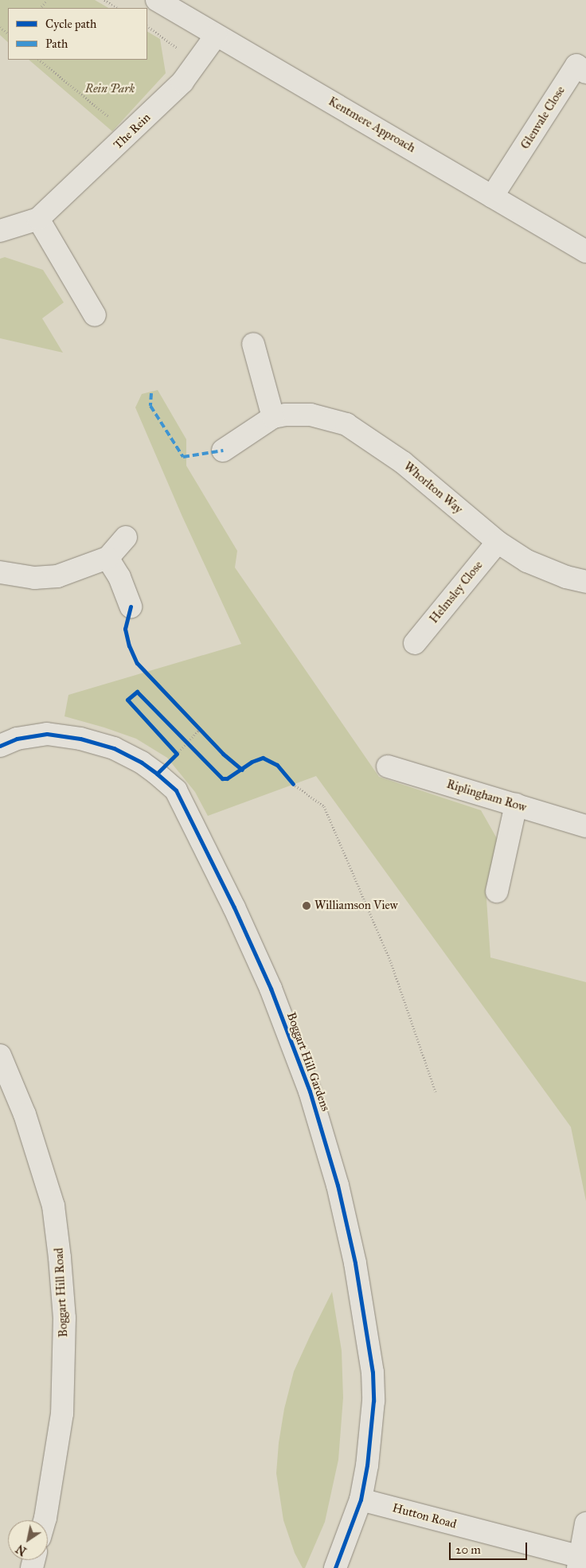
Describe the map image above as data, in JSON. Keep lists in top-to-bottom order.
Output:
{
  "streets": {
    "street": [
      "Glenvale Close",
      "Kentmere Approach",
      "The Rein",
      "Whorlton Way",
      "Helmsley Close",
      "Riplingham Row",
      "Boggart Hill Gardens",
      "Boggart Hill Road",
      "Hutton Road"
    ]
  },
  "crossings": [
    ["Glenvale Close", "Kentmere Approach"],
    ["Kentmere Approach", "The Rein"],
    ["Whorlton Way", "Helmsley Close"],
    ["Boggart Hill Gardens", "Hutton Road"]
  ],
  "parks": ["Rein Park"],
  "places": ["Williamson View"],
  "legend": ["Cycle path", "Path"],
  "scale_bar": "20 m",
  "north": "bottom left"
}
